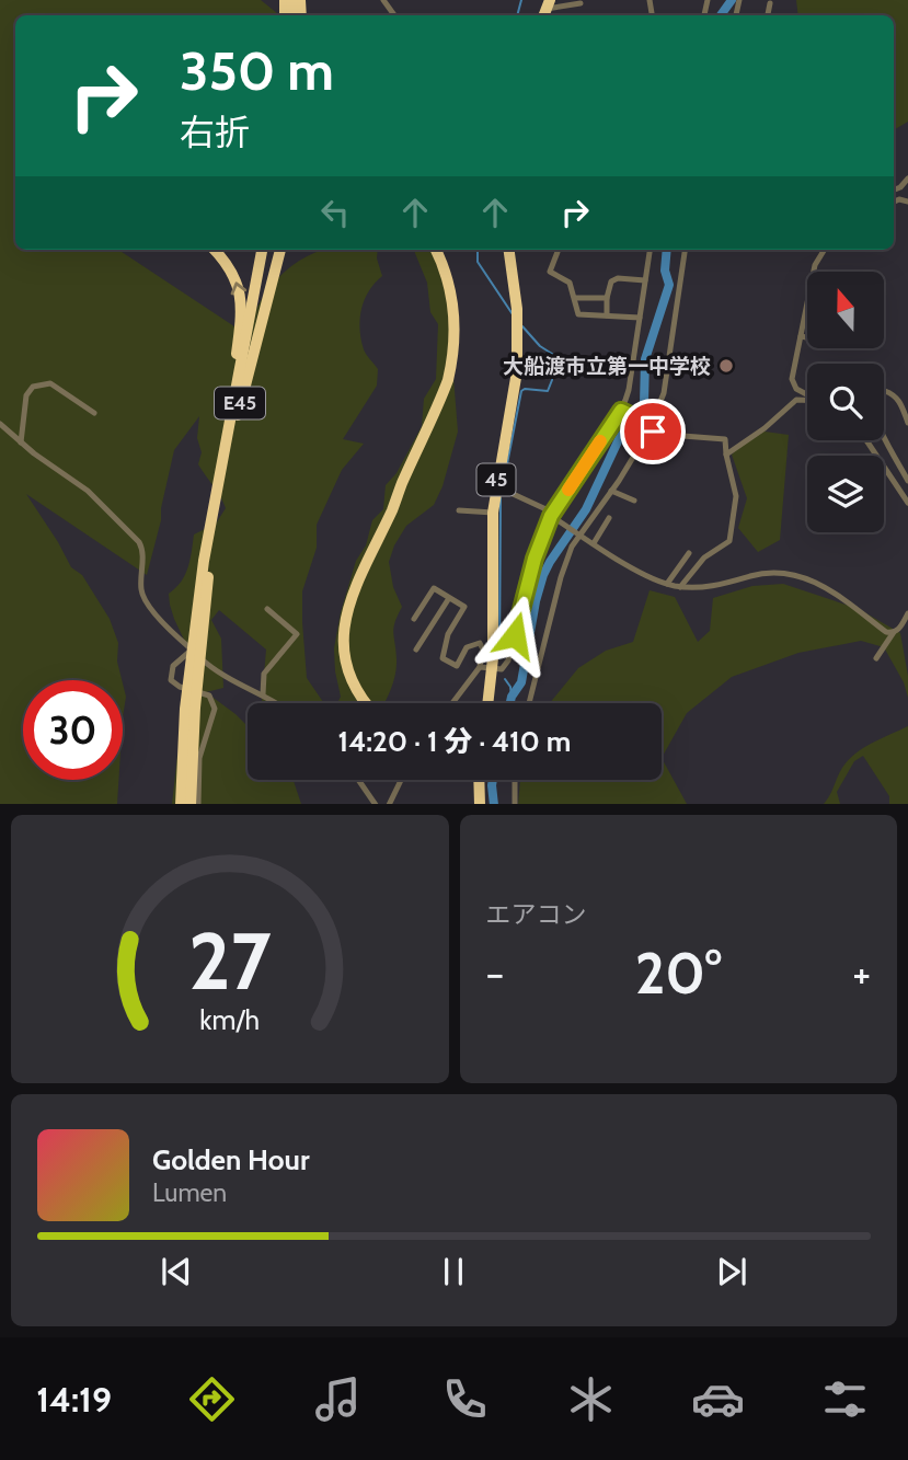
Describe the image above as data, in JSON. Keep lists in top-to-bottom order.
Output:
{
  "streets": {
    "highway": ["E45", "45"]
  },
  "places": ["大船渡市立第一中学校"],
  "north": "top",
  "page": {
    "turn": ["350 m", "右折"],
    "limit": "30",
    "trip": "14:20 · 1 分 · 410 m",
    "tile": "エアコン",
    "heat": ["−", "20°", "+"],
    "song": ["Golden Hour", "Lumen"],
    "tabs": "14:19",
    "gauge": ["27", "km/h"]
  }
}
